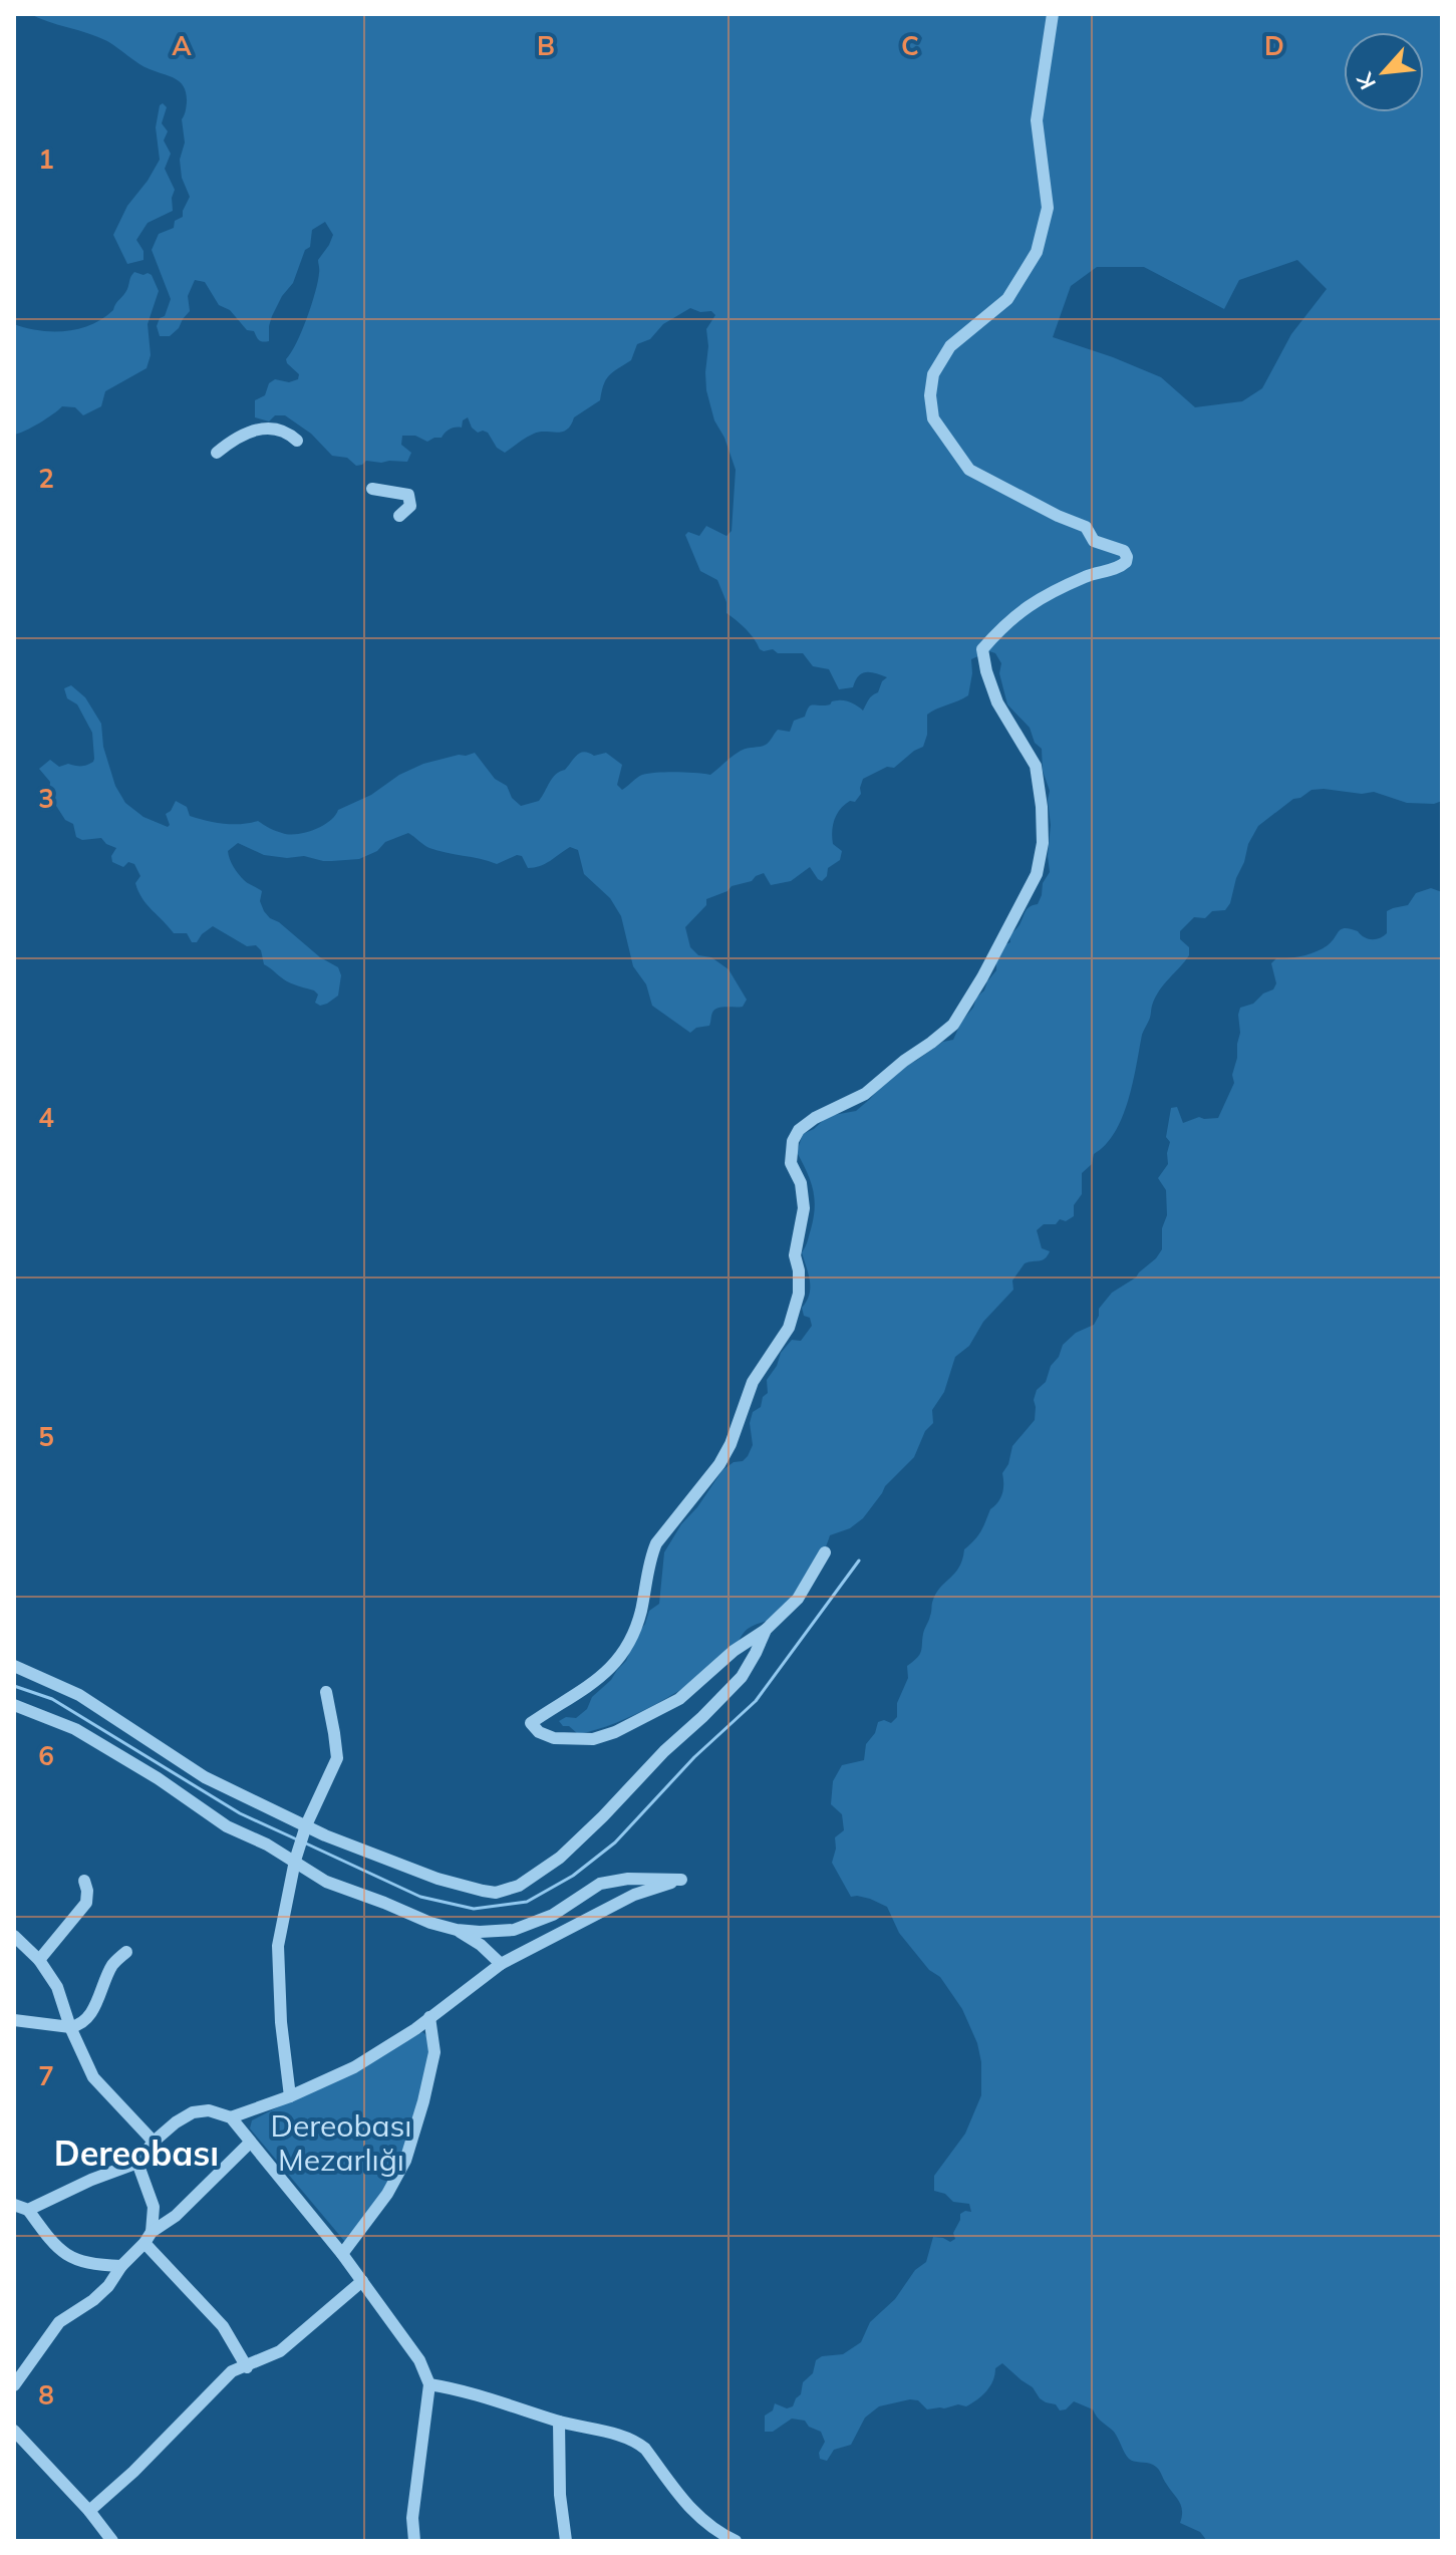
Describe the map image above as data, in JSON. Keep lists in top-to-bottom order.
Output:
{
  "districts": ["Dereobası"],
  "parks": ["Dereobası Mezarlığı"],
  "north": "bottom left",
  "grid": {
    "columns": [
      "A",
      "B",
      "C",
      "D"
    ],
    "rows": [
      "1",
      "2",
      "3",
      "4",
      "5",
      "6",
      "7",
      "8"
    ]
  }
}
